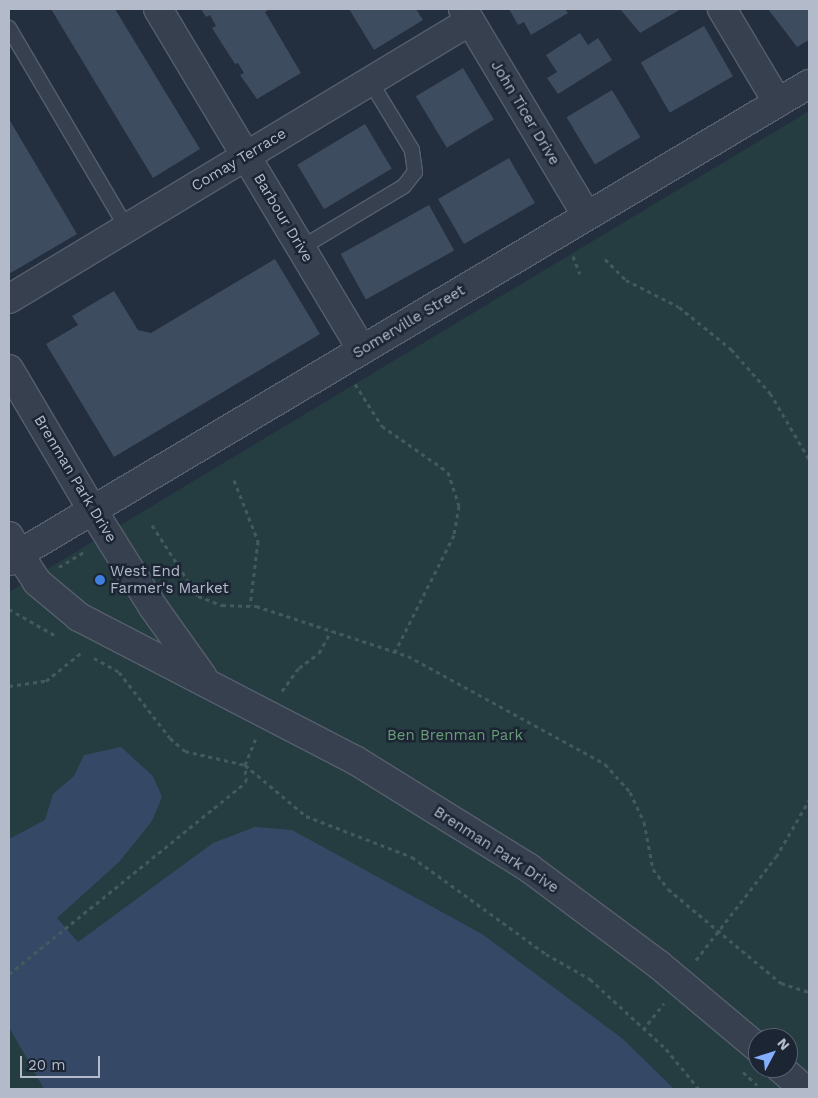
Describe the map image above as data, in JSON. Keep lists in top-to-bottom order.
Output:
{
  "streets": {
    "street": [
      "John Ticer Drive",
      "Comay Terrace",
      "Barbour Drive",
      "Somerville Street",
      "Brenman Park Drive"
    ]
  },
  "crossings": [
    ["John Ticer Drive", "Comay Terrace"],
    ["John Ticer Drive", "Somerville Street"],
    ["Comay Terrace", "Barbour Drive"],
    ["Barbour Drive", "Somerville Street"],
    ["Somerville Street", "Brenman Park Drive"]
  ],
  "parks": ["Ben Brenman Park"],
  "places": ["West End Farmer's Market"],
  "scale_bar": "20 m",
  "north": "top right"
}
